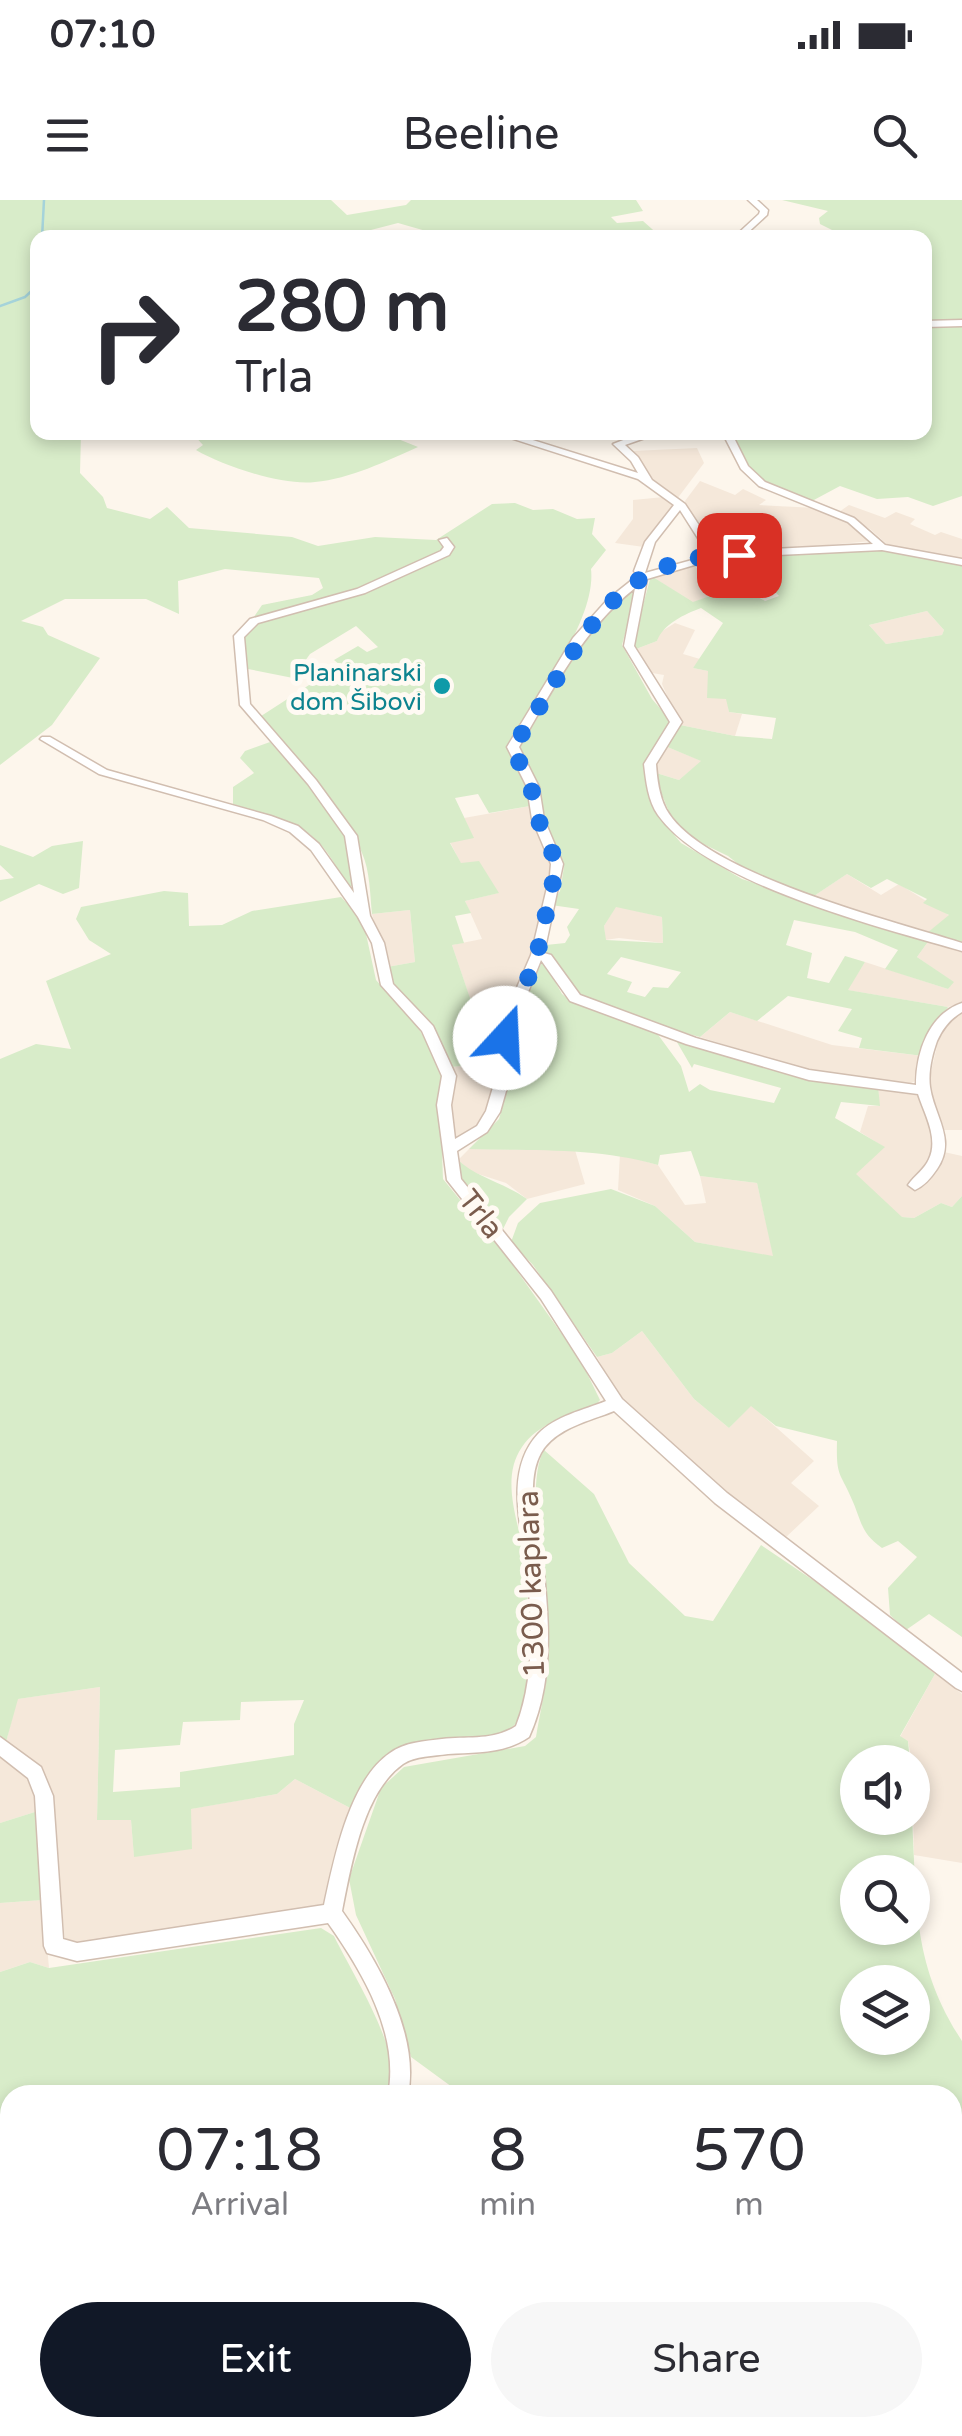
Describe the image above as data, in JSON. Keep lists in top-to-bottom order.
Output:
{
  "streets": {
    "street": ["Trla", "1300 kaplara"]
  },
  "crossings": [
    ["Trla", "1300 kaplara"]
  ],
  "places": ["Planinarski dom Šibovi"],
  "page": {
    "status": "07:10",
    "header": "Beeline",
    "turn": ["280 m", "Trla"],
    "eta": [
      "07:18",
      "Arrival",
      "8",
      "min",
      "570",
      "m"
    ],
    "buttons": ["Exit", "Share"]
  }
}
